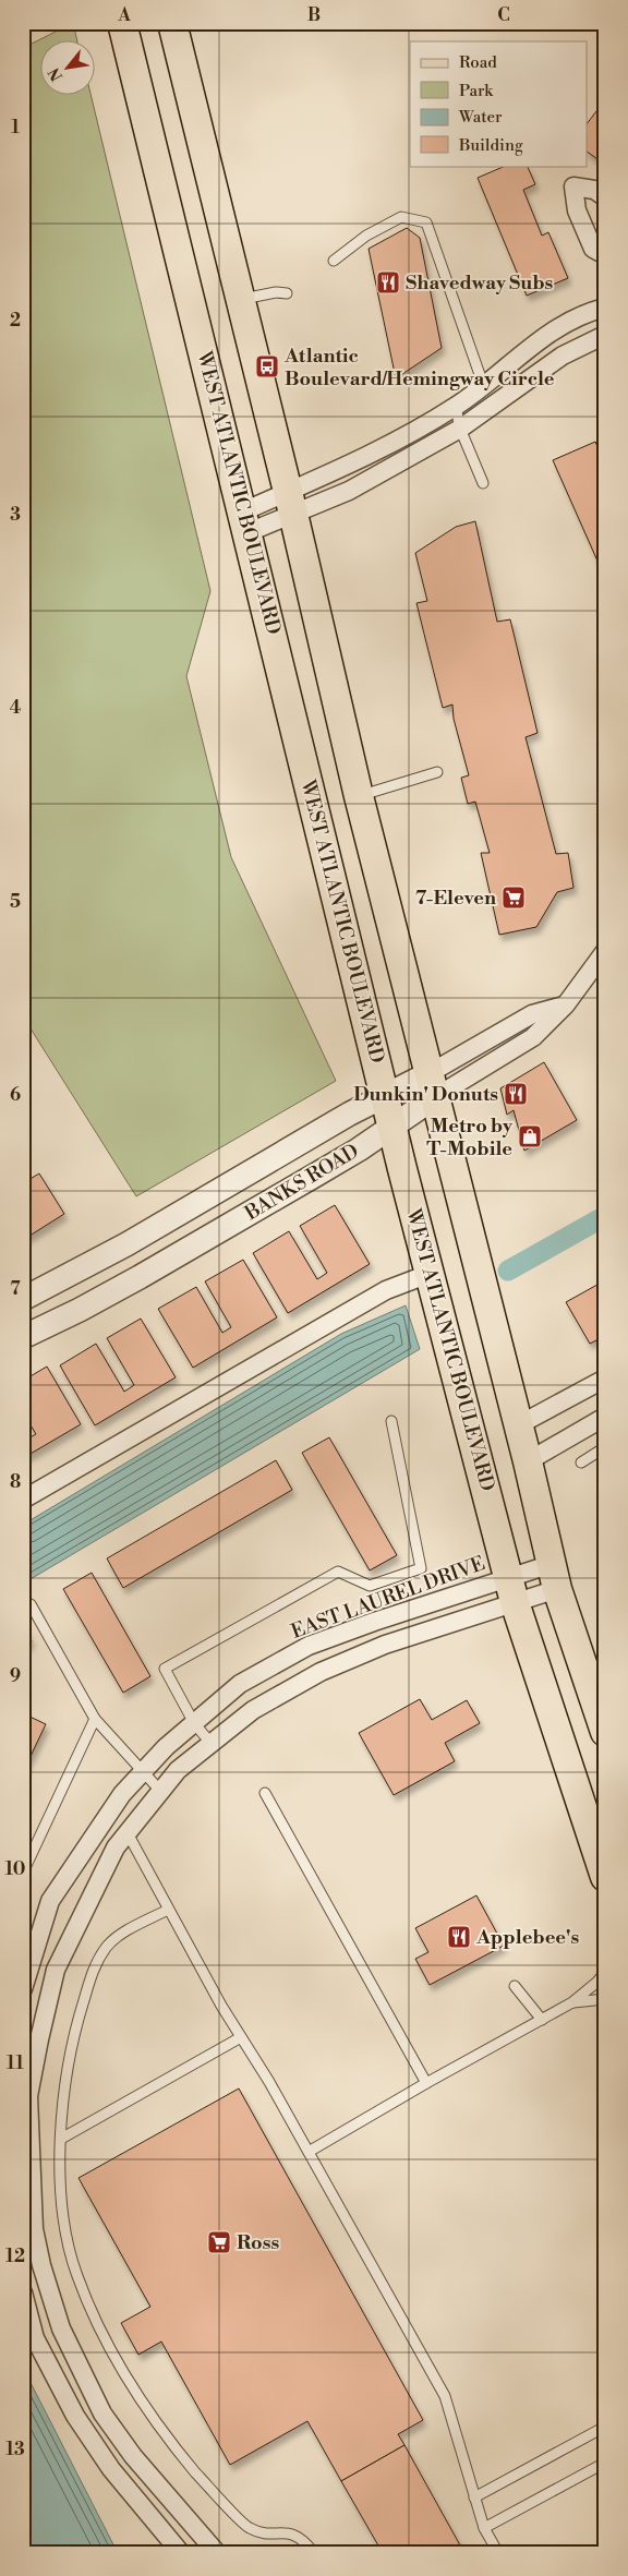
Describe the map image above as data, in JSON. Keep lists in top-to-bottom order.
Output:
{
  "streets": {
    "main road": ["WEST ATLANTIC BOULEVARD"],
    "street": ["BANKS ROAD", "EAST LAUREL DRIVE"]
  },
  "crossings": [
    ["WEST ATLANTIC BOULEVARD", "BANKS ROAD"],
    ["WEST ATLANTIC BOULEVARD", "EAST LAUREL DRIVE"]
  ],
  "places": {
    "restaurant": ["Shavedway Subs", "Dunkin' Donuts", "Applebee's"],
    "bus stop": ["Atlantic Boulevard/Hemingway Circle"],
    "supermarket": ["7-Eleven", "Ross"],
    "shop": ["Metro by T-Mobile"]
  },
  "legend": [
    "Road",
    "Park",
    "Water",
    "Building"
  ],
  "north": "bottom left",
  "grid": {
    "columns": ["A", "B", "C"],
    "rows": [
      "1",
      "2",
      "3",
      "4",
      "5",
      "6",
      "7",
      "8",
      "9",
      "10",
      "11",
      "12",
      "13"
    ]
  }
}
